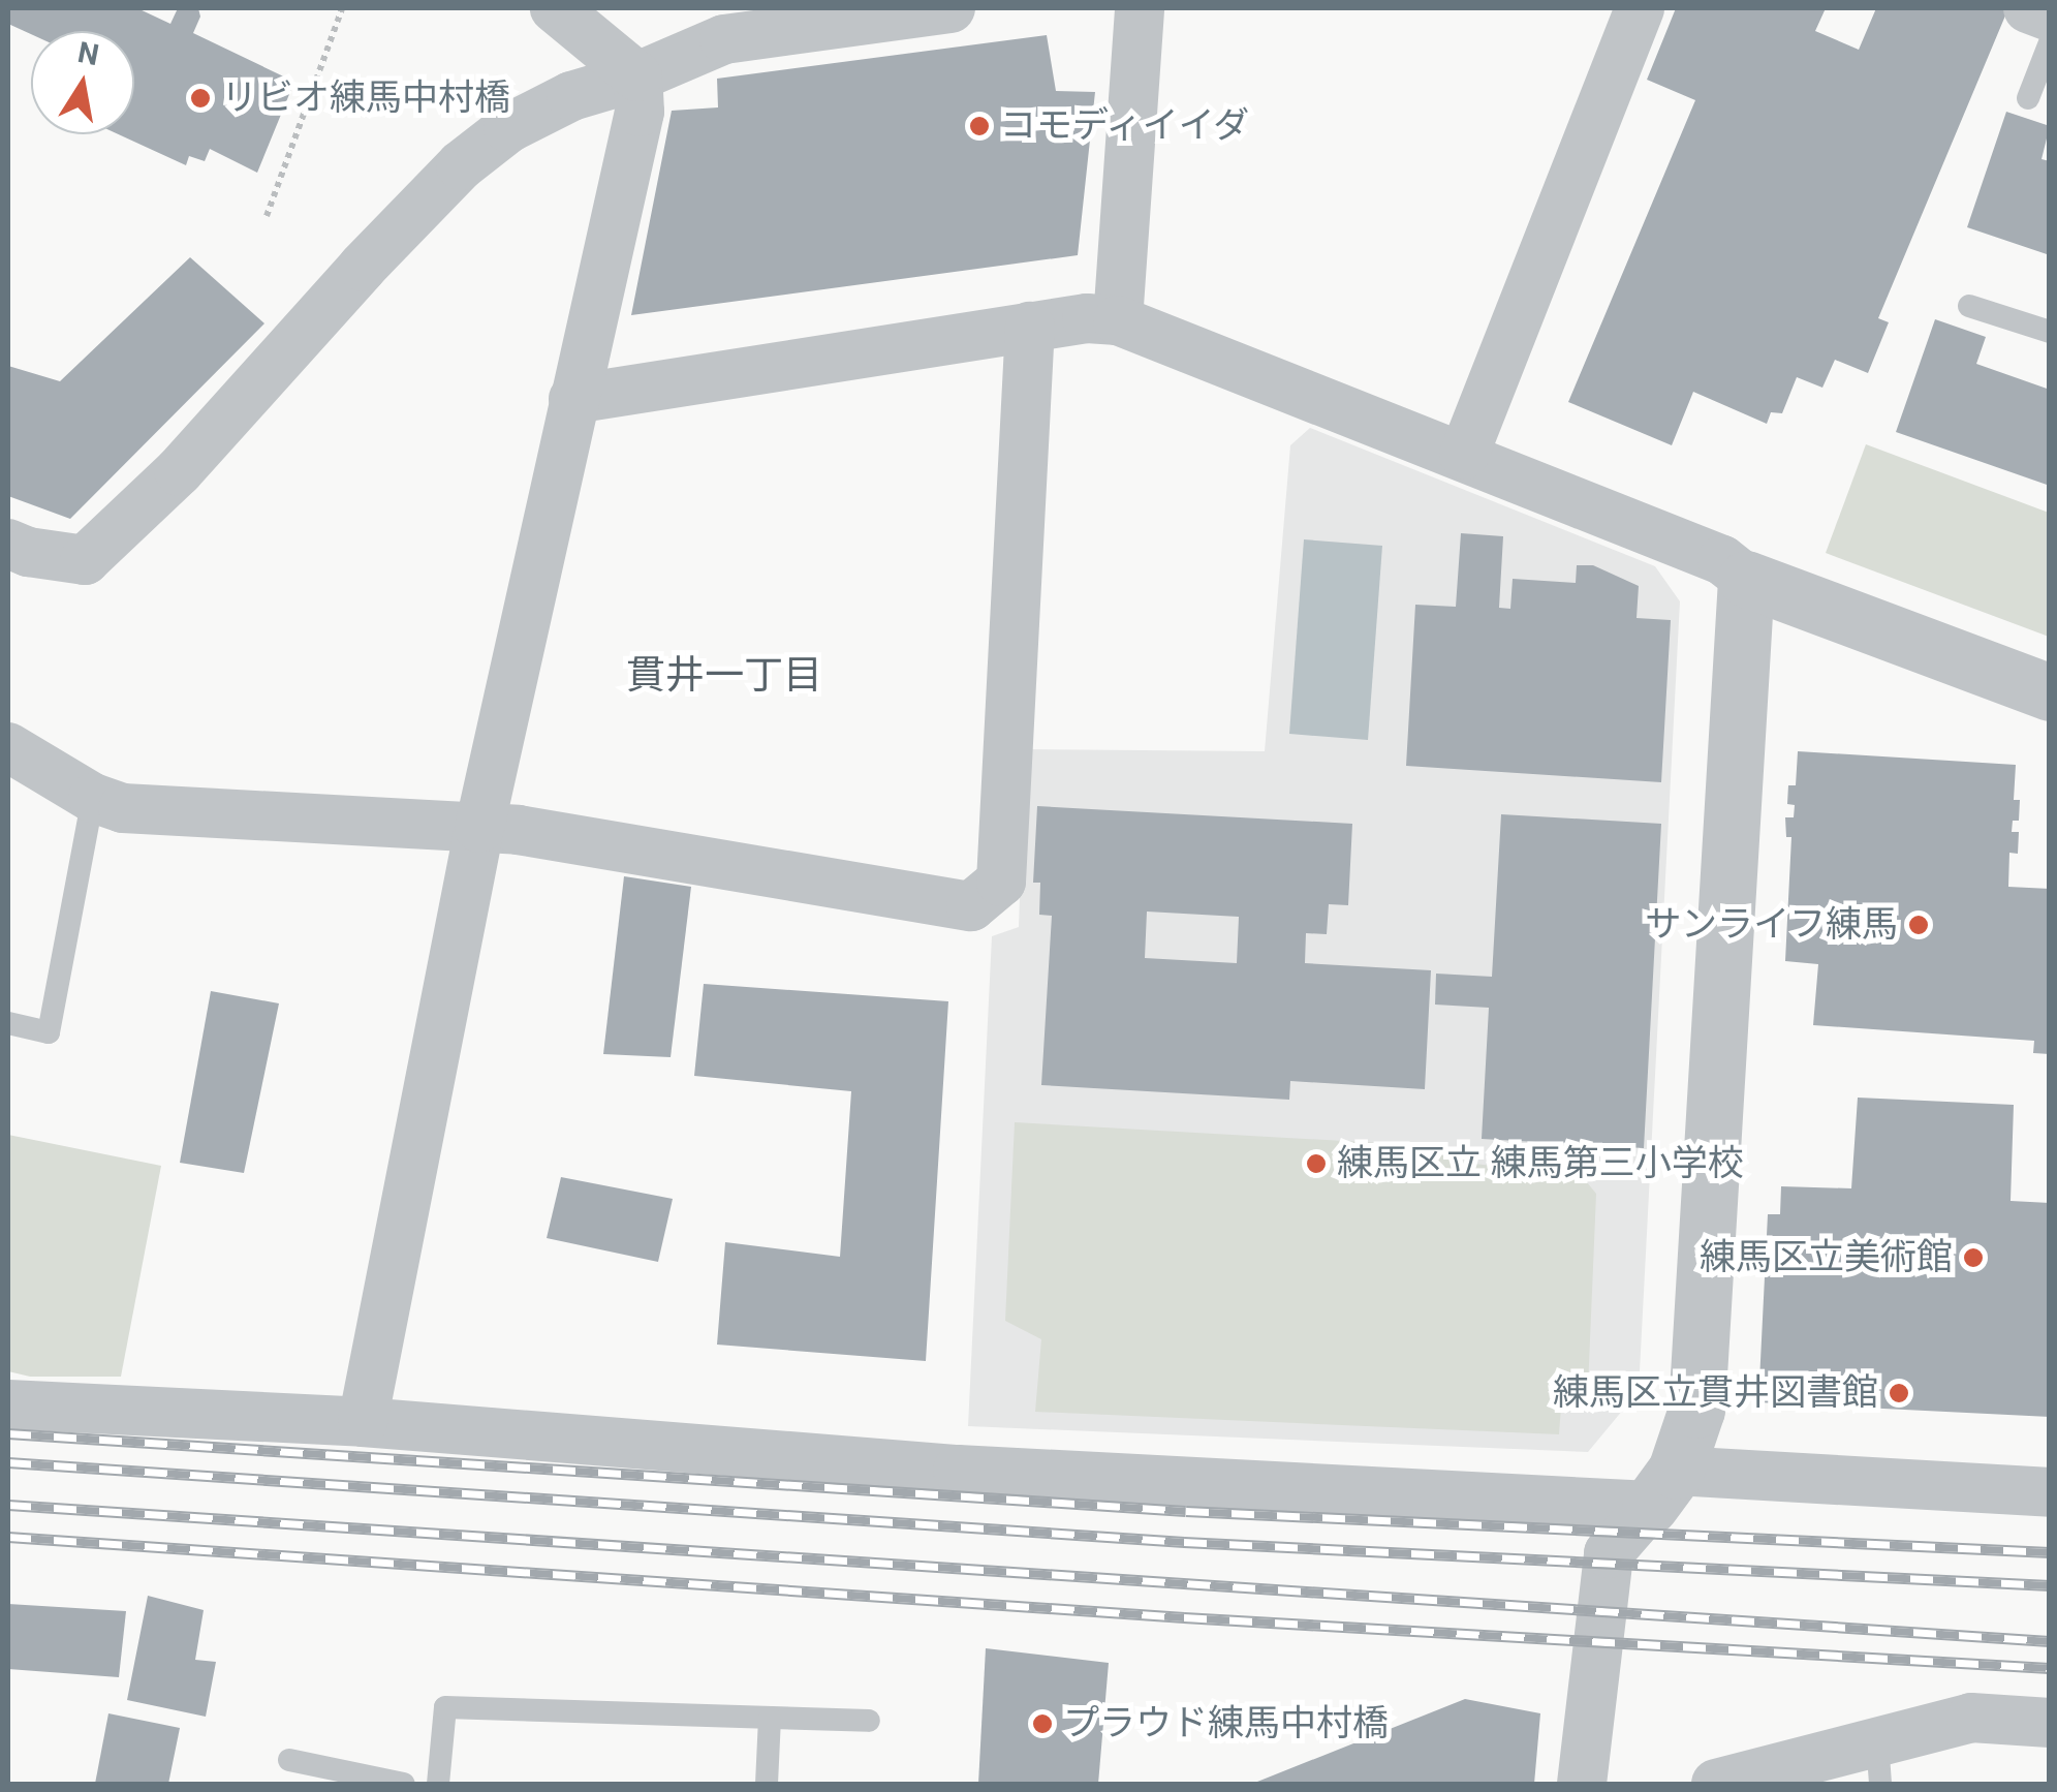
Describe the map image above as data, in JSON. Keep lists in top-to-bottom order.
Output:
{
  "districts": ["貫井一丁目"],
  "places": [
    "リビオ練馬中村橋",
    "コモディイイダ",
    "サンライフ練馬",
    "練馬区立 練馬第三小学校",
    "練馬区立美術館",
    "練馬区立貫井図書館",
    "プラウド練馬中村橋"
  ],
  "north": "top"
}
